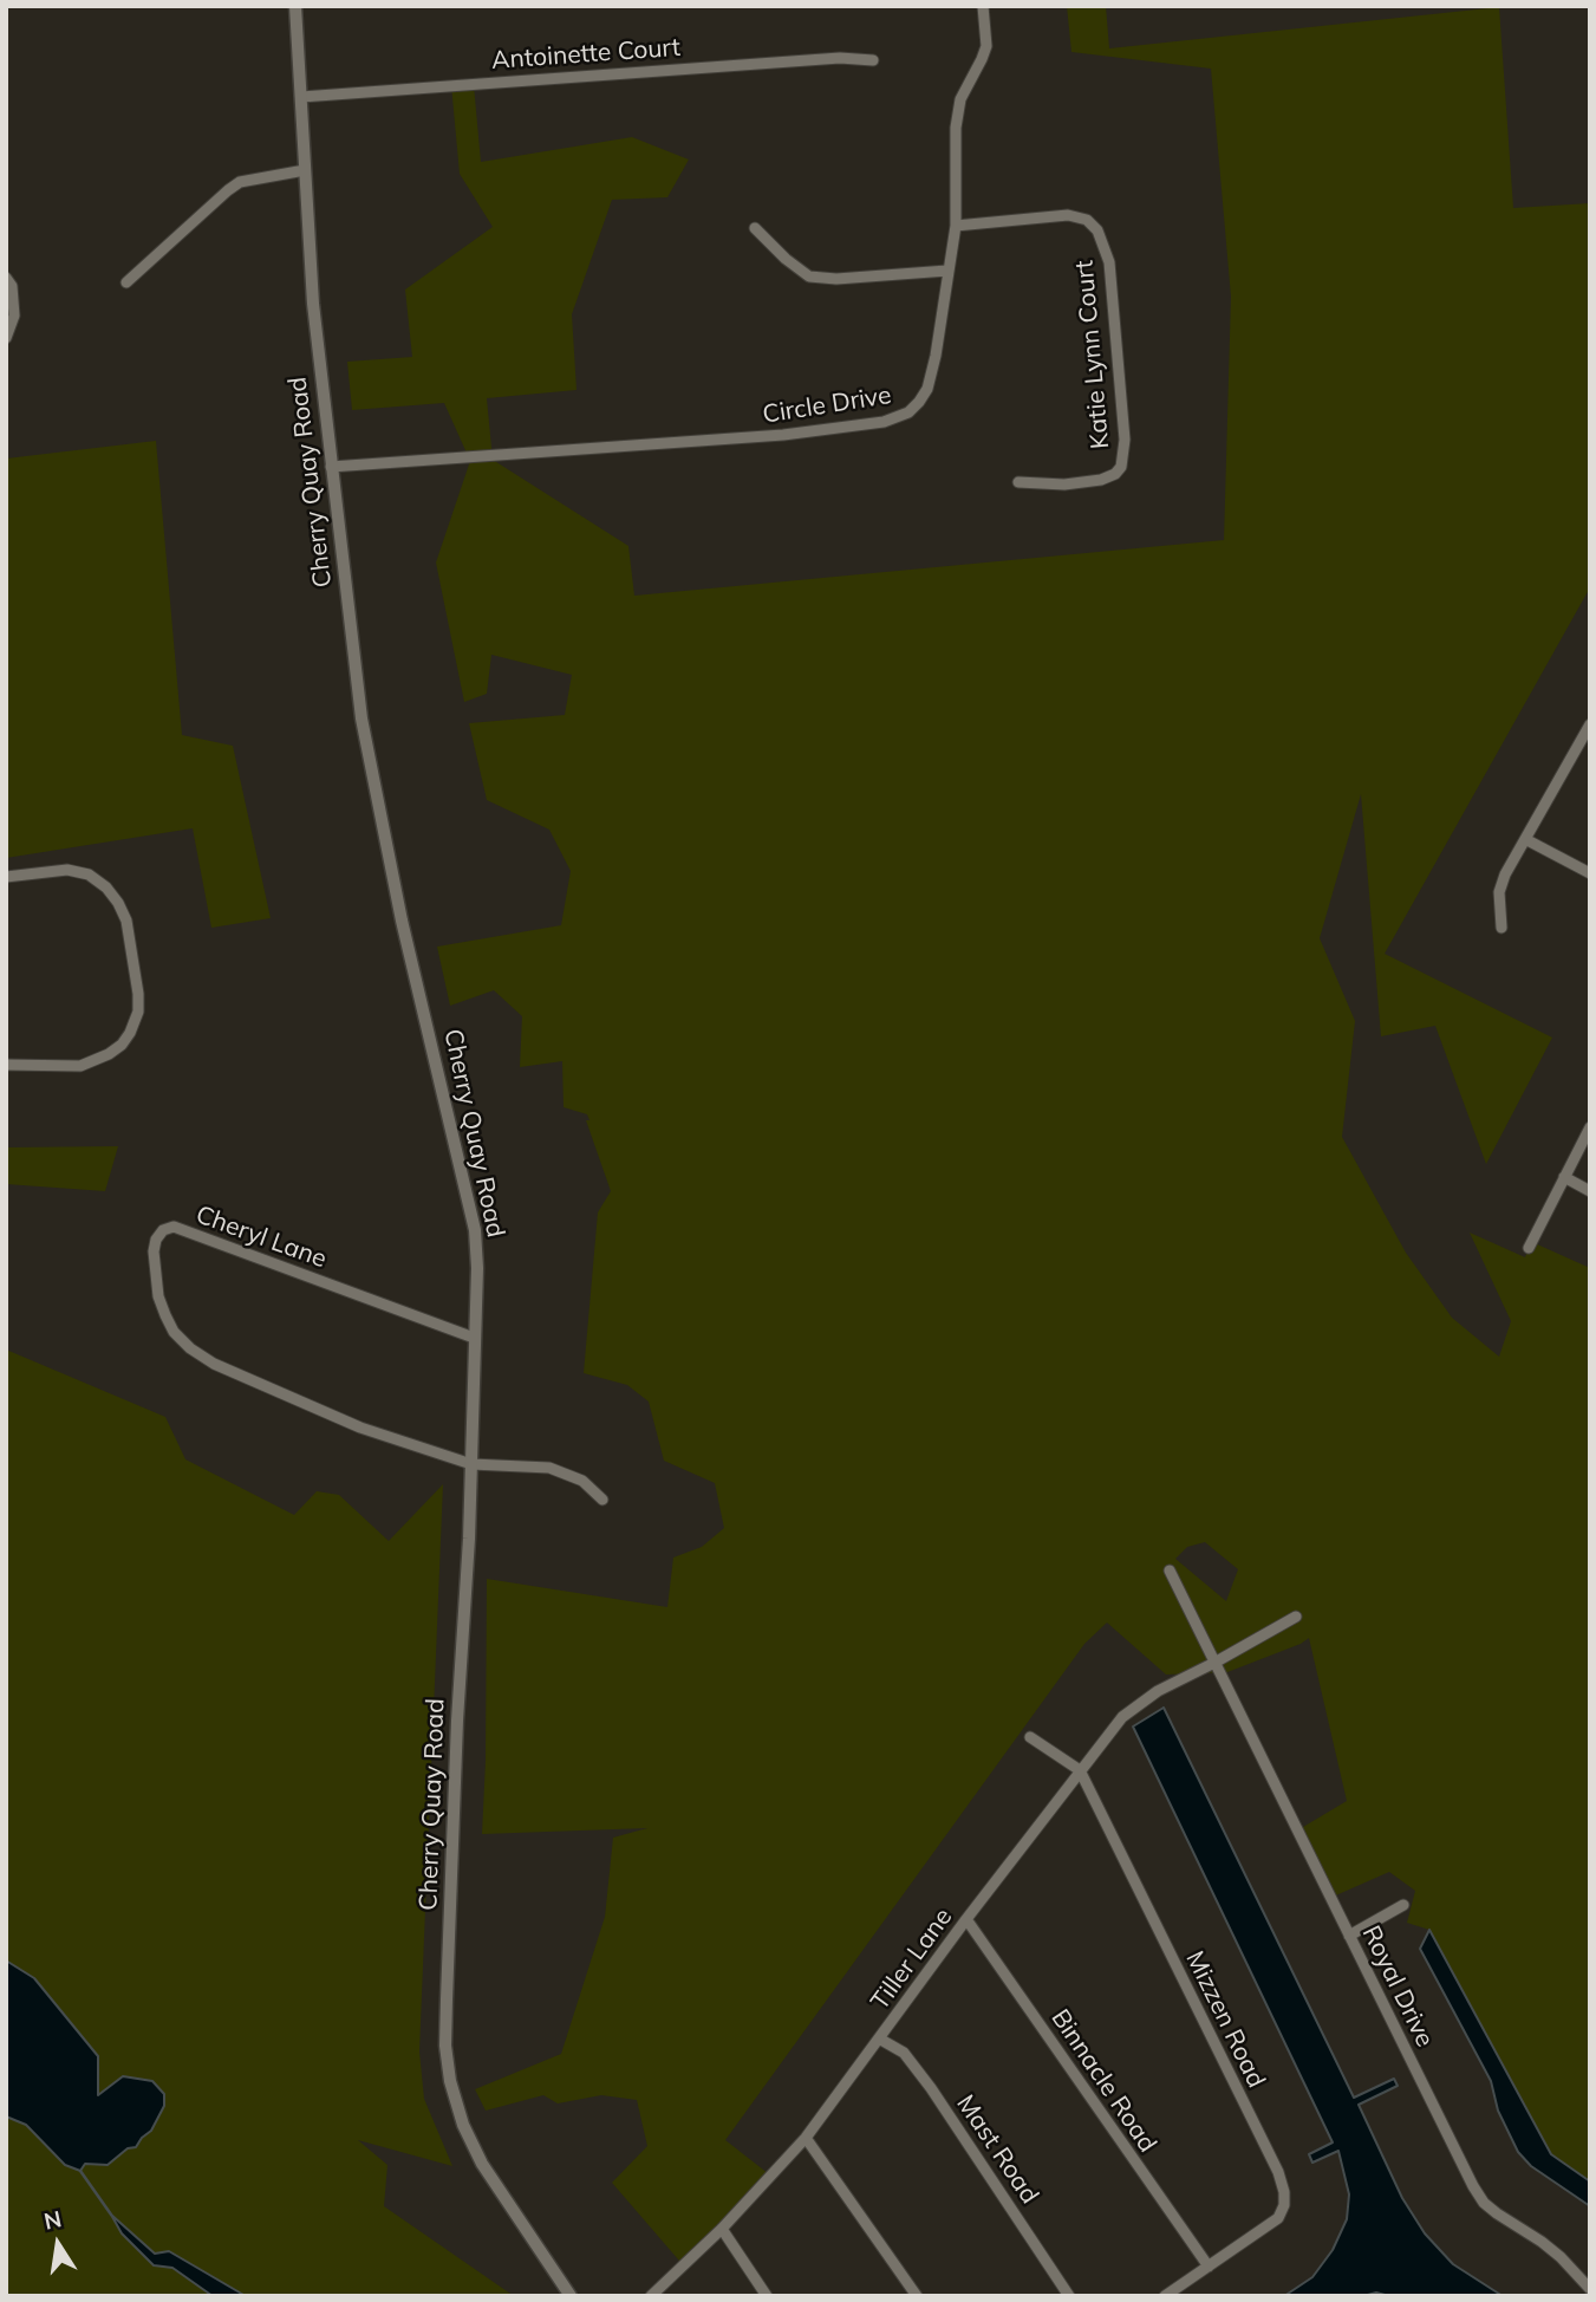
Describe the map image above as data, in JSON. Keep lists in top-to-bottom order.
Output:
{
  "streets": {
    "street": [
      "Antoinette Court",
      "Katie Lynn Court",
      "Circle Drive",
      "Cherry Quay Road",
      "Cheryl Lane",
      "Tiller Lane",
      "Royal Drive",
      "Mizzen Road",
      "Binnacle Road",
      "Mast Road"
    ]
  },
  "crossings": [
    ["Antoinette Court", "Cherry Quay Road"],
    ["Katie Lynn Court", "Circle Drive"],
    ["Circle Drive", "Cherry Quay Road"],
    ["Cherry Quay Road", "Cheryl Lane"],
    ["Tiller Lane", "Royal Drive"],
    ["Tiller Lane", "Mizzen Road"],
    ["Tiller Lane", "Binnacle Road"],
    ["Tiller Lane", "Mast Road"],
    ["Mizzen Road", "Binnacle Road"]
  ],
  "north": "top"
}
